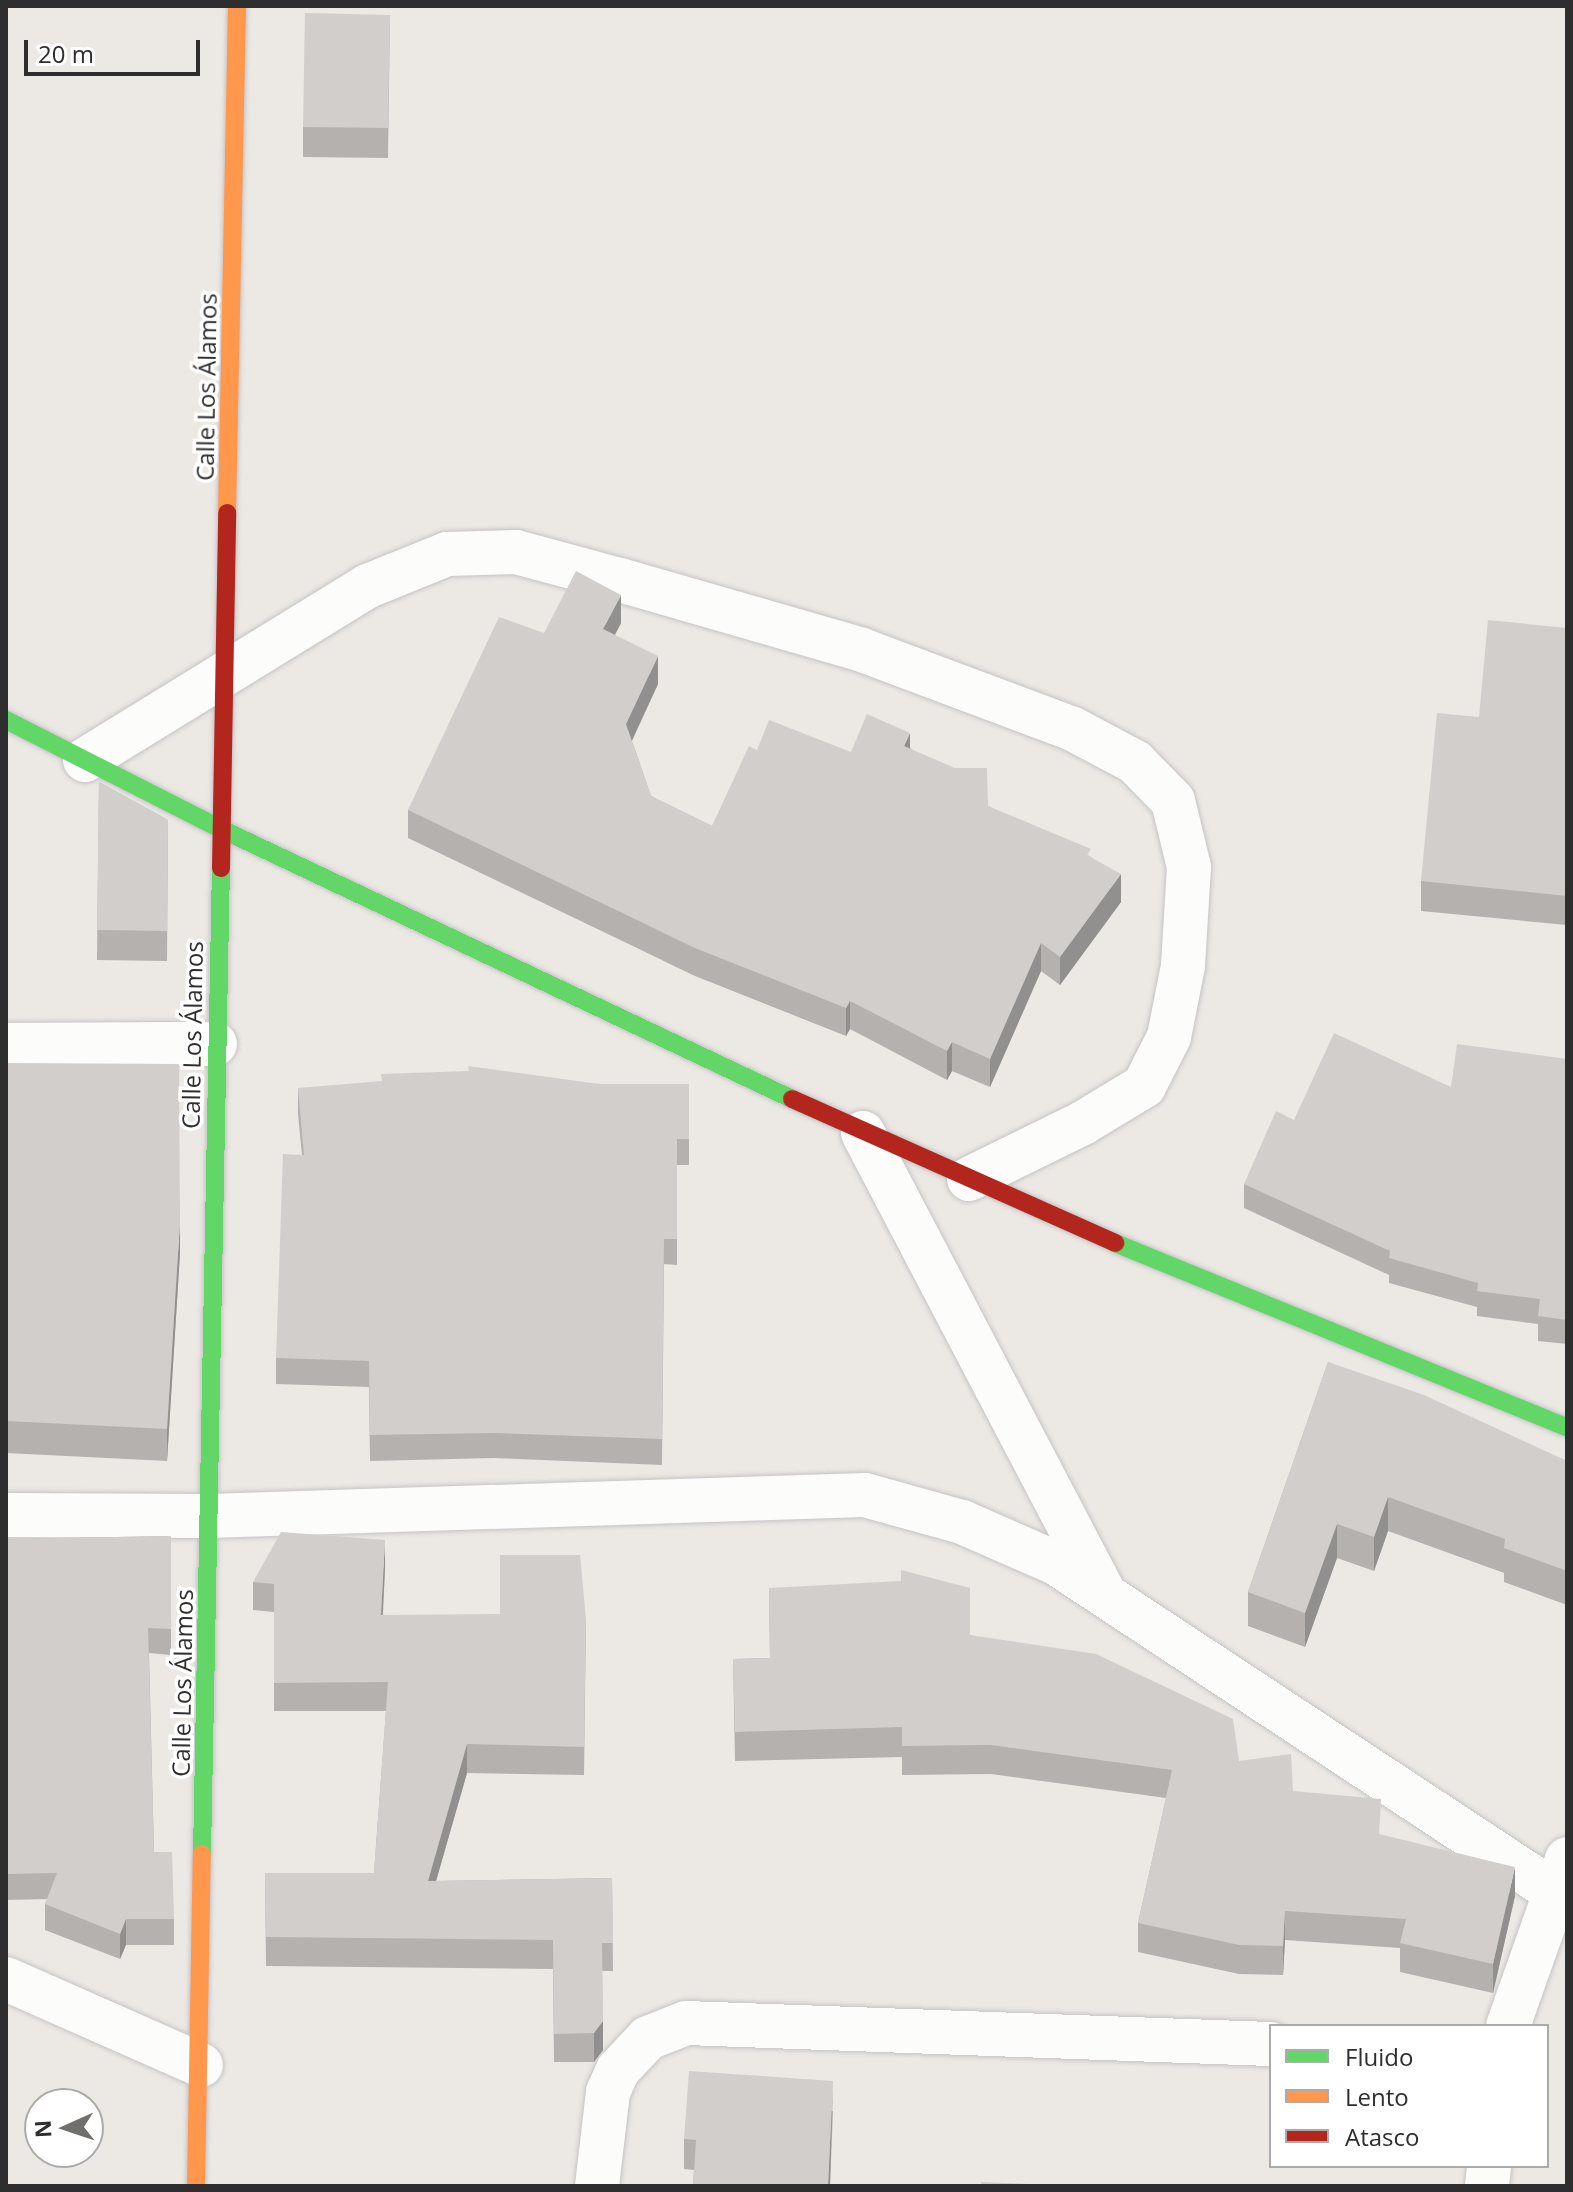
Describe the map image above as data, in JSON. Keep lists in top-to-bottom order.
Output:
{
  "streets": {
    "street": ["Calle Los Álamos"]
  },
  "legend": ["Fluido", "Lento", "Atasco"],
  "scale_bar": "20 m",
  "north": "left"
}
